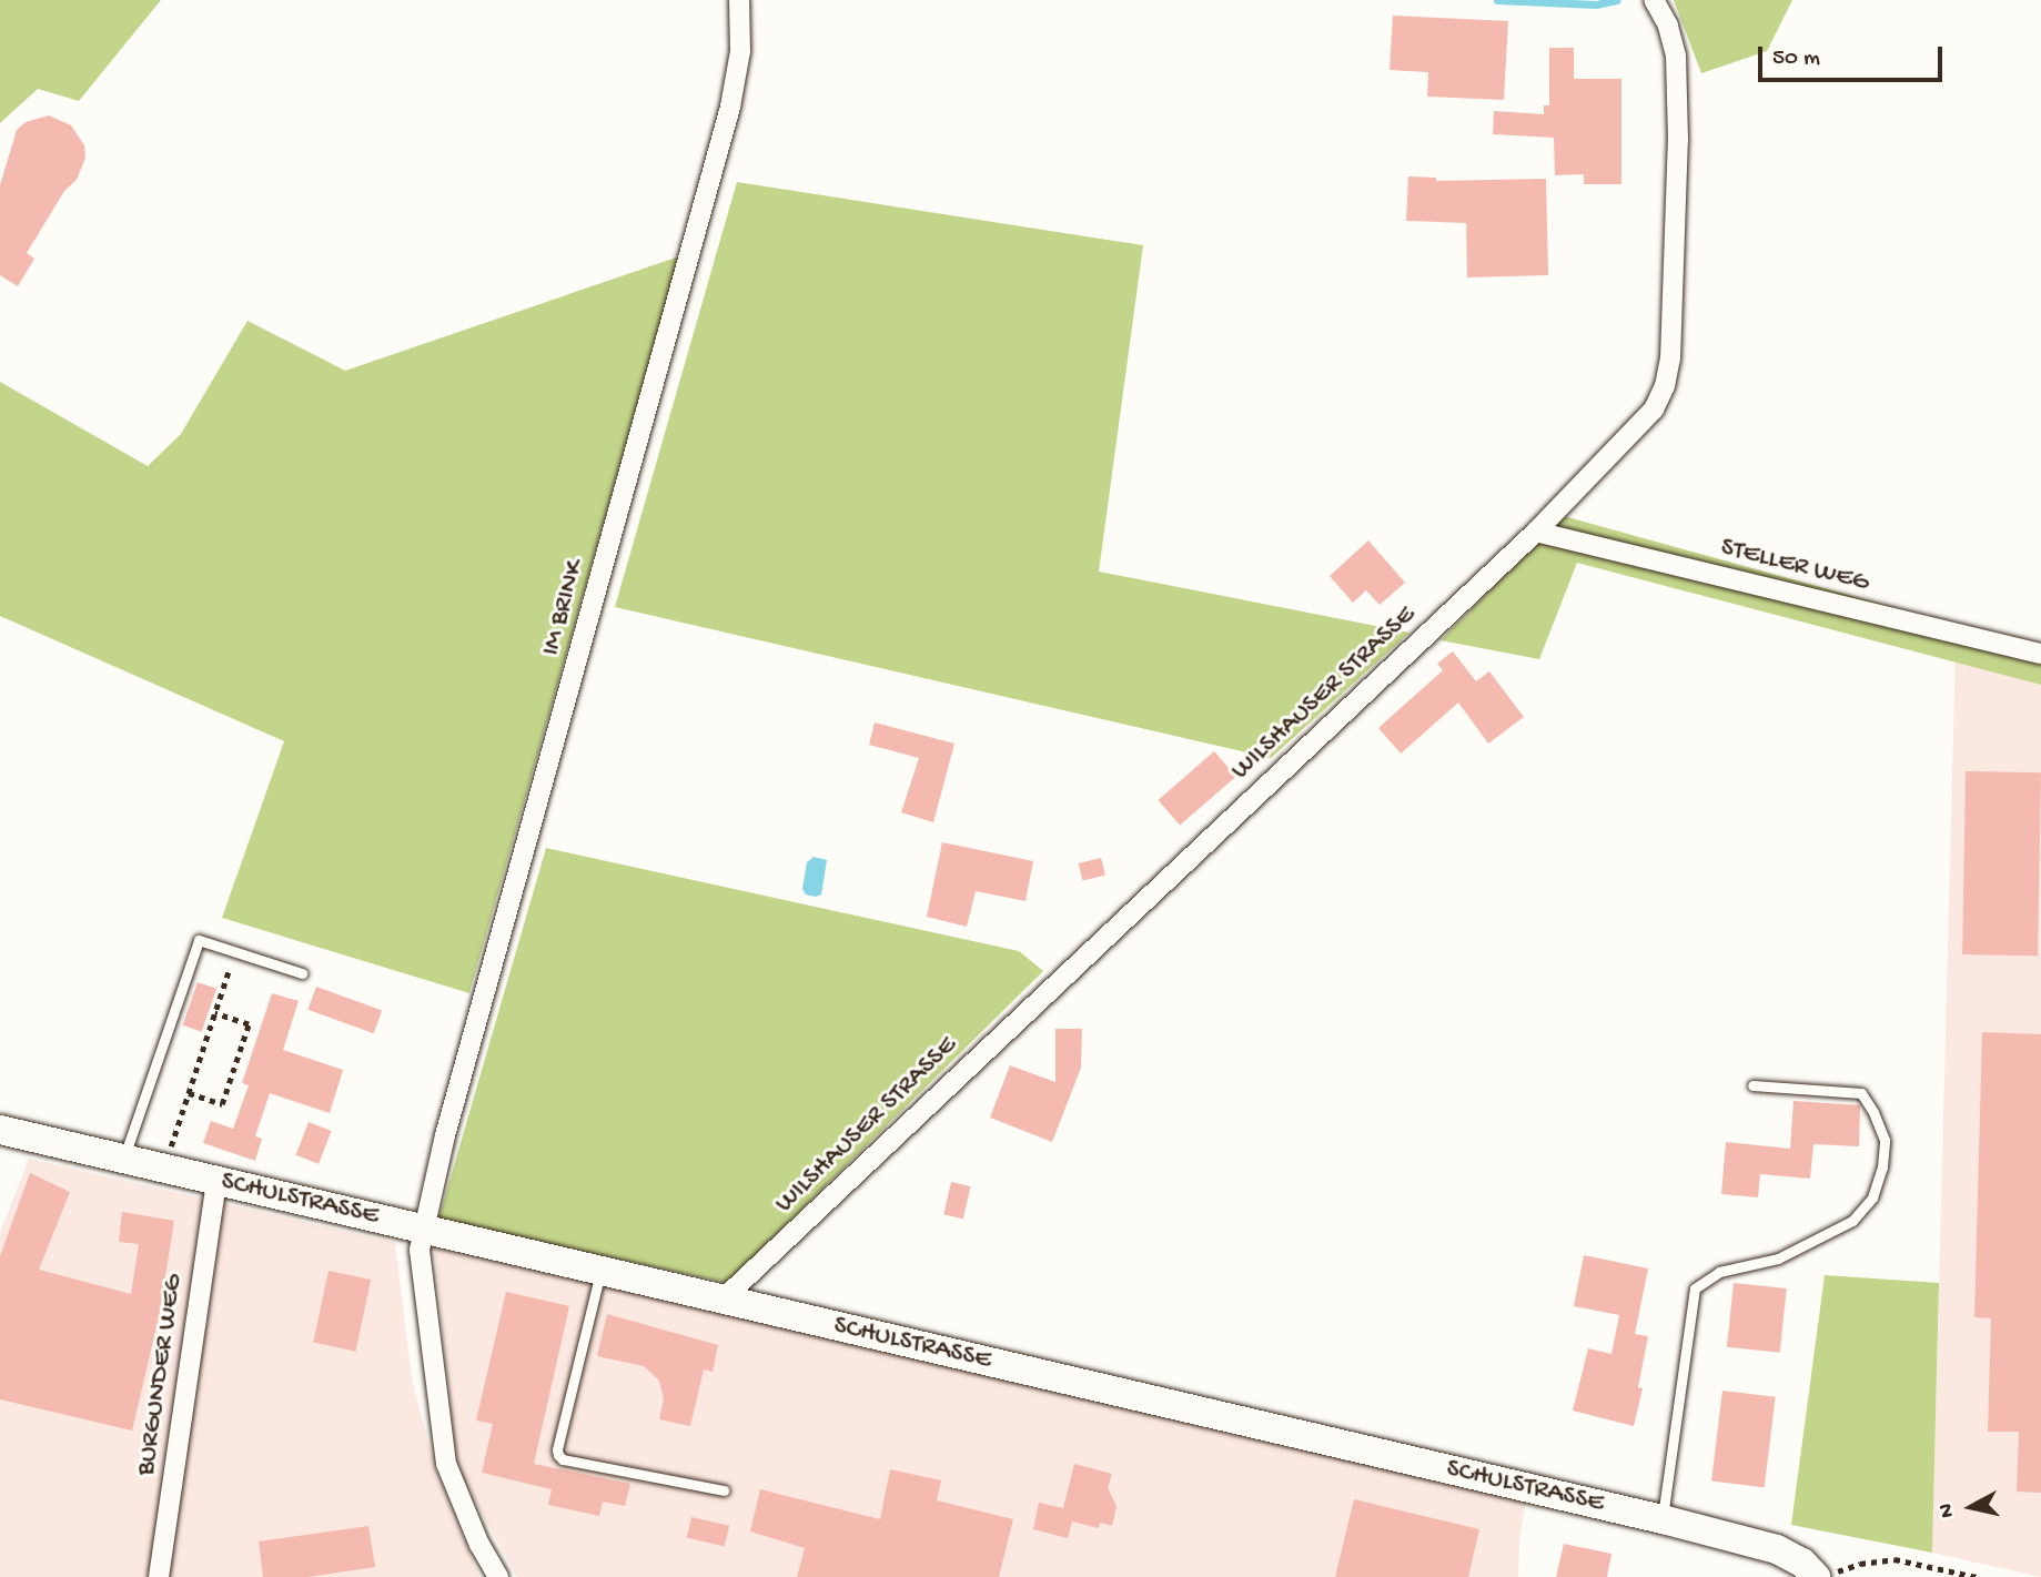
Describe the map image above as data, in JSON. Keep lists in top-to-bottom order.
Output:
{
  "streets": {
    "street": [
      "STELLER WEG",
      "IM BRINK",
      "WILSHAUSER STRASSE",
      "SCHULSTRASSE",
      "BURGUNDER WEG"
    ]
  },
  "crossings": [
    ["STELLER WEG", "WILSHAUSER STRASSE"],
    ["IM BRINK", "SCHULSTRASSE"],
    ["WILSHAUSER STRASSE", "SCHULSTRASSE"],
    ["SCHULSTRASSE", "BURGUNDER WEG"]
  ],
  "scale_bar": "50 m",
  "north": "left"
}
